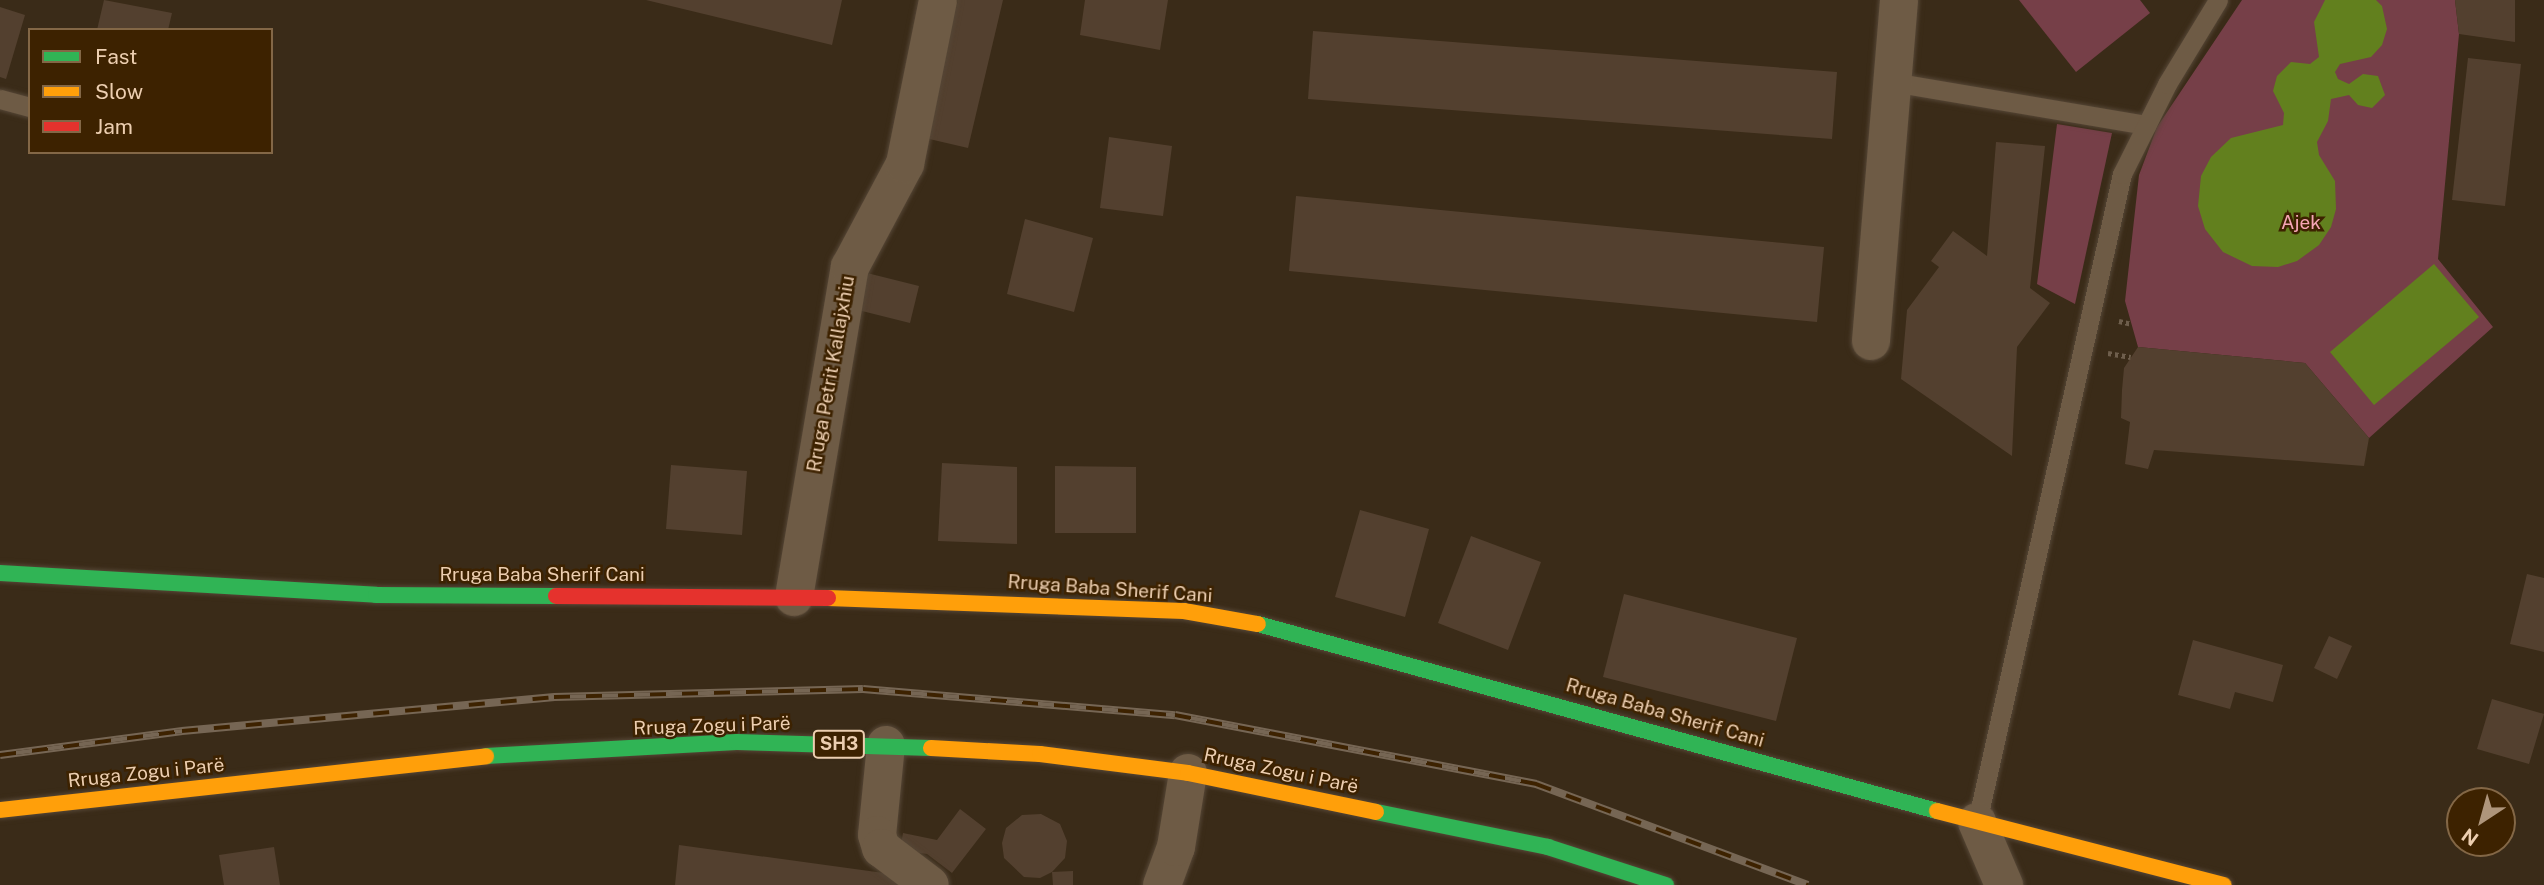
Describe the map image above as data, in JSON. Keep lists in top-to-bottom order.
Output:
{
  "streets": {
    "street": [
      "Rruga Petrit Kallajxhiu",
      "Rruga Baba Sherif Cani",
      "Rruga Zogu i Parë",
      "SH3"
    ]
  },
  "crossings": [
    ["Rruga Petrit Kallajxhiu", "Rruga Baba Sherif Cani"]
  ],
  "parks": ["Ajek"],
  "legend": ["Fast", "Slow", "Jam"],
  "north": "bottom left"
}
